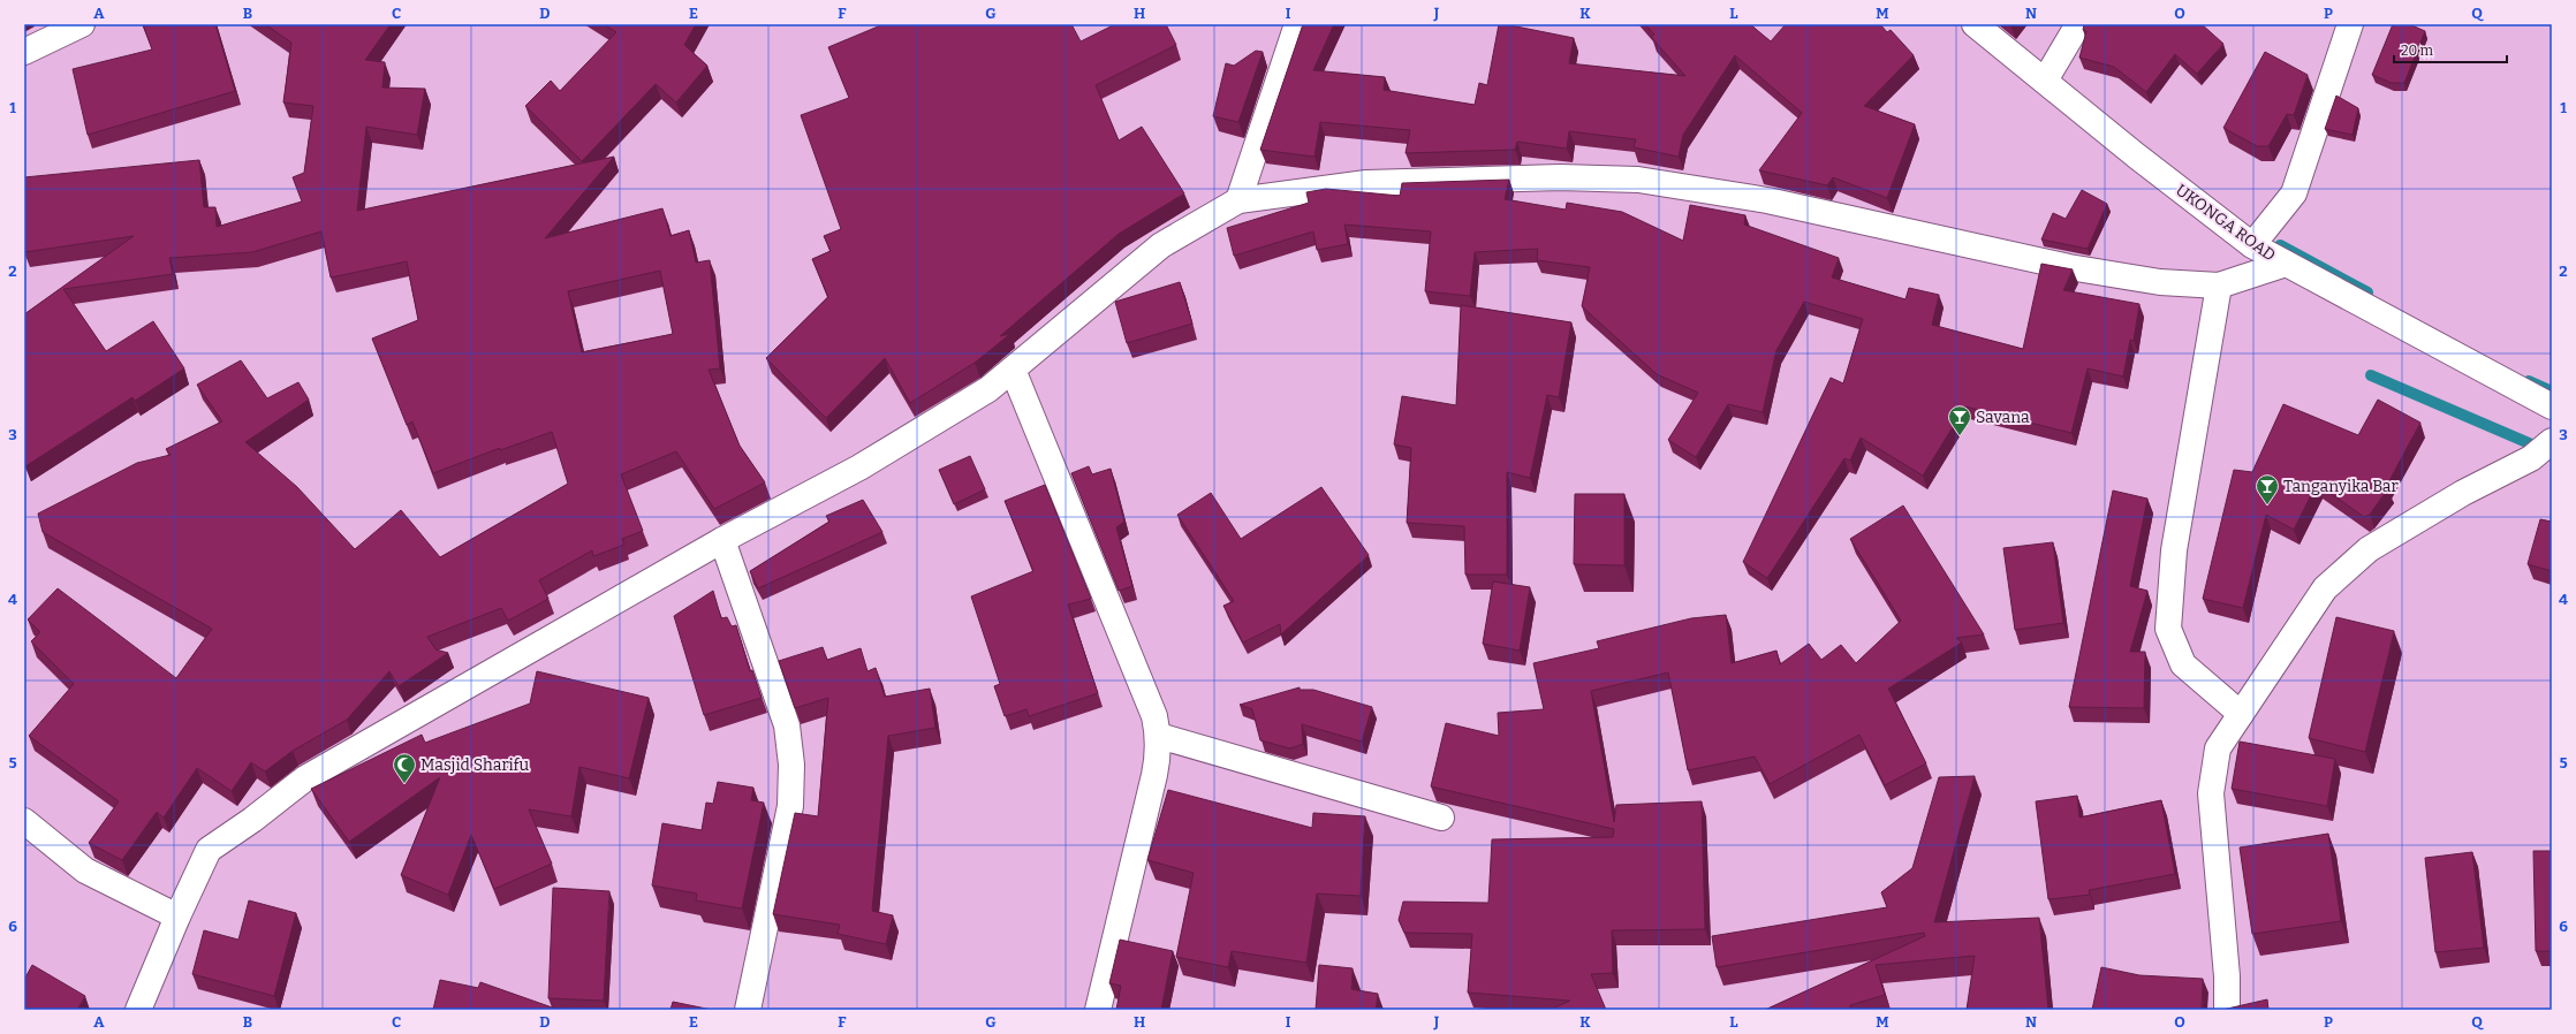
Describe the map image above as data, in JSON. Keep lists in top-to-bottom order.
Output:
{
  "streets": {
    "street": ["UKONGA ROAD"]
  },
  "places": {
    "bar": ["Savana", "Tanganyika Bar"],
    "mosque": ["Masjid Sharifu"]
  },
  "scale_bar": "20 m",
  "grid": {
    "columns": [
      "A",
      "B",
      "C",
      "D",
      "E",
      "F",
      "G",
      "H",
      "I",
      "J",
      "K",
      "L",
      "M",
      "N",
      "O",
      "P",
      "Q"
    ],
    "rows": [
      "1",
      "2",
      "3",
      "4",
      "5",
      "6"
    ]
  }
}
